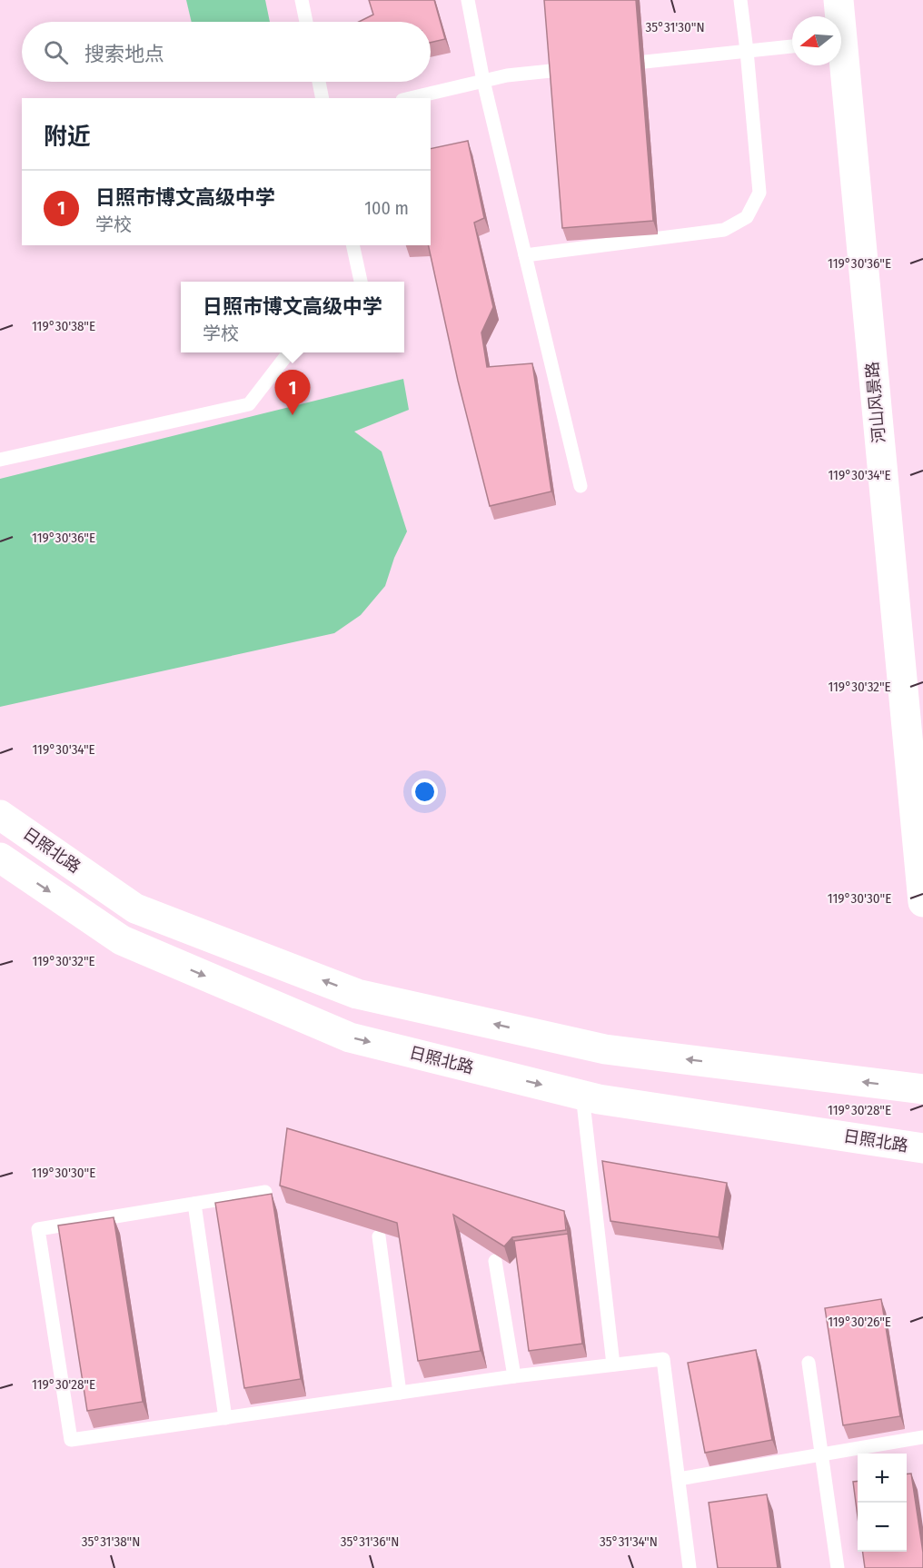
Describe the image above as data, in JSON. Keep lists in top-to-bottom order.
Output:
{
  "streets": {
    "main road": ["河山风景路", "日照北路"]
  },
  "north": "left",
  "page": {
    "search": "搜索地点",
    "heading": "附近",
    "list": [
      {
        "mark": "1",
        "name": "日照市博文高级中学",
        "note": "学校",
        "value": "100 m"
      }
    ],
    "popup": ["日照市博文高级中学", "学校"],
    "pins": "1",
    "map_buttons": ["+", "−"]
  },
  "coordinates": [
    "35°31'30\"N",
    "119°30'36\"E",
    "119°30'38\"E",
    "119°30'34\"E",
    "119°30'32\"E",
    "119°30'30\"E",
    "119°30'28\"E",
    "119°30'26\"E",
    "35°31'38\"N",
    "35°31'36\"N",
    "35°31'34\"N"
  ]
}
